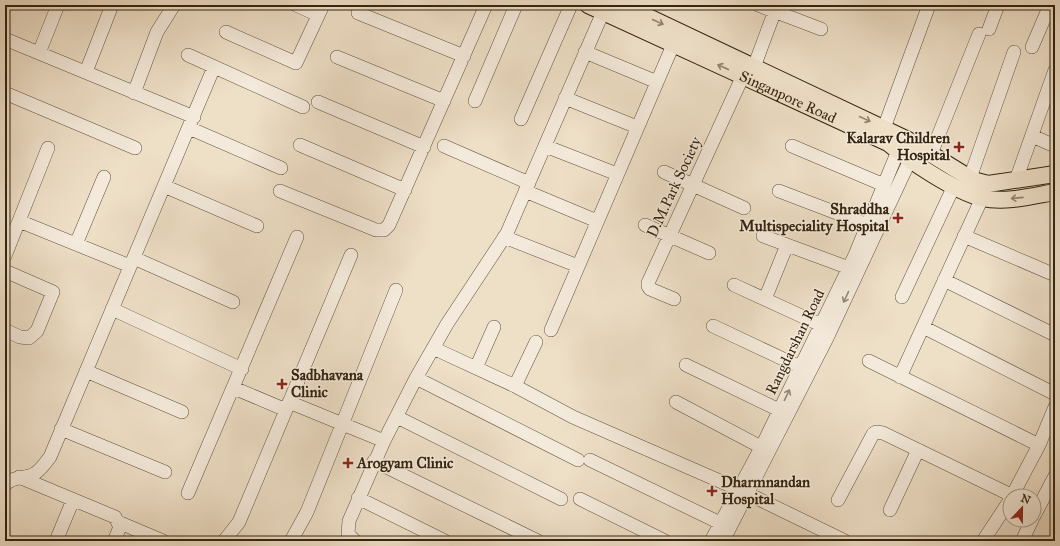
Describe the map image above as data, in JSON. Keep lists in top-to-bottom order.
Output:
{
  "streets": {
    "main road": ["Singanpore Road"],
    "street": ["D.M.Park Society", "Rangdarshan Road"]
  },
  "crossings": [
    ["Singanpore Road", "D.M.Park Society"],
    ["Singanpore Road", "Rangdarshan Road"]
  ],
  "places": {
    "health": [
      "Kalarav Children Hospital",
      "Shraddha Multispeciality Hospital",
      "Sadbhavana Clinic",
      "Arogyam Clinic",
      "Dharmnandan Hospital"
    ]
  },
  "north": "top"
}
